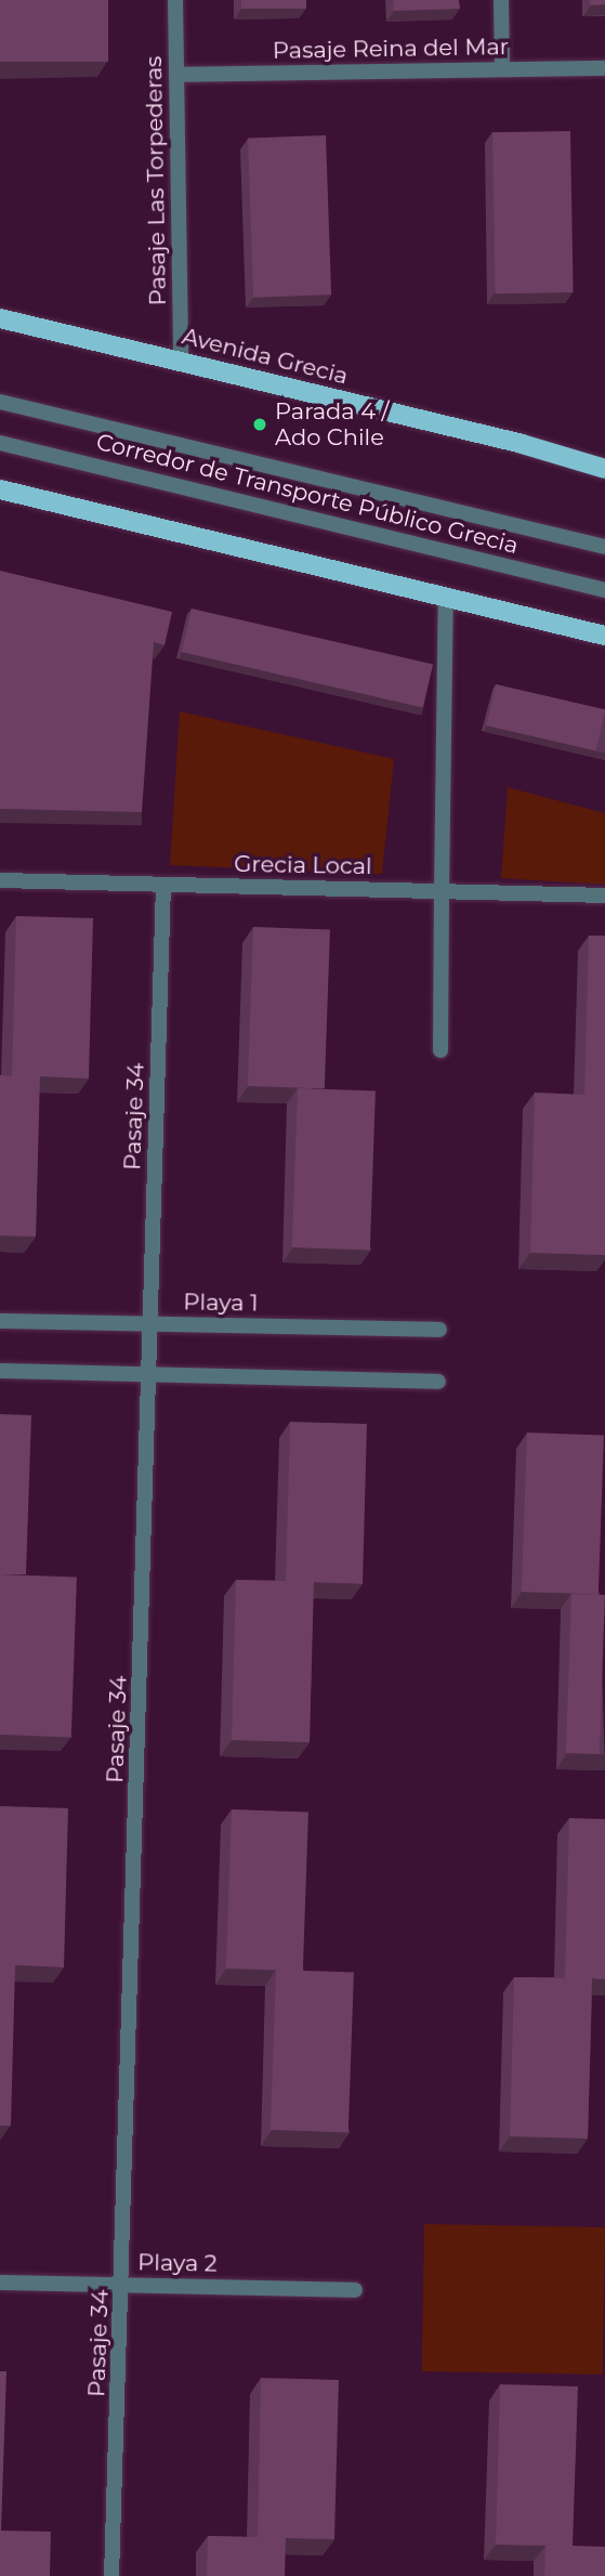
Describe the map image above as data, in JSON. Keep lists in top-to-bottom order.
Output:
{
  "streets": {
    "main road": ["Avenida Grecia"],
    "street": [
      "Pasaje Reina del Mar",
      "Pasaje Las Torpederas",
      "Corredor de Transporte Público Grecia",
      "Grecia Local",
      "Pasaje 34",
      "Playa 1",
      "Playa 2"
    ]
  },
  "crossings": [
    ["Pasaje Reina del Mar", "Pasaje Las Torpederas"],
    ["Pasaje Las Torpederas", "Avenida Grecia"],
    ["Grecia Local", "Pasaje 34"],
    ["Pasaje 34", "Playa 1"],
    ["Pasaje 34", "Playa 2"]
  ],
  "places": ["Parada 4 / Ado Chile"]
}
